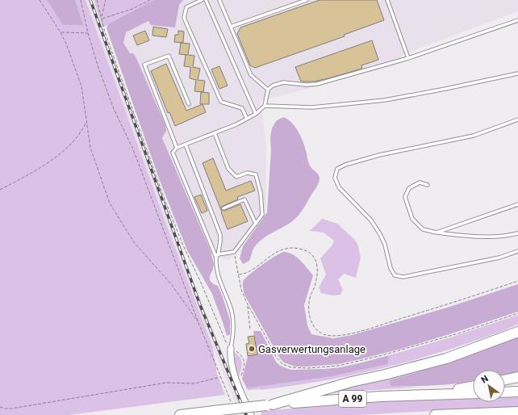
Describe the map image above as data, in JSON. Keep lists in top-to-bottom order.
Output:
{
  "streets": {
    "highway": ["A 99"]
  },
  "places": ["Gasverwertungsanlage"],
  "north": "top left"
}
